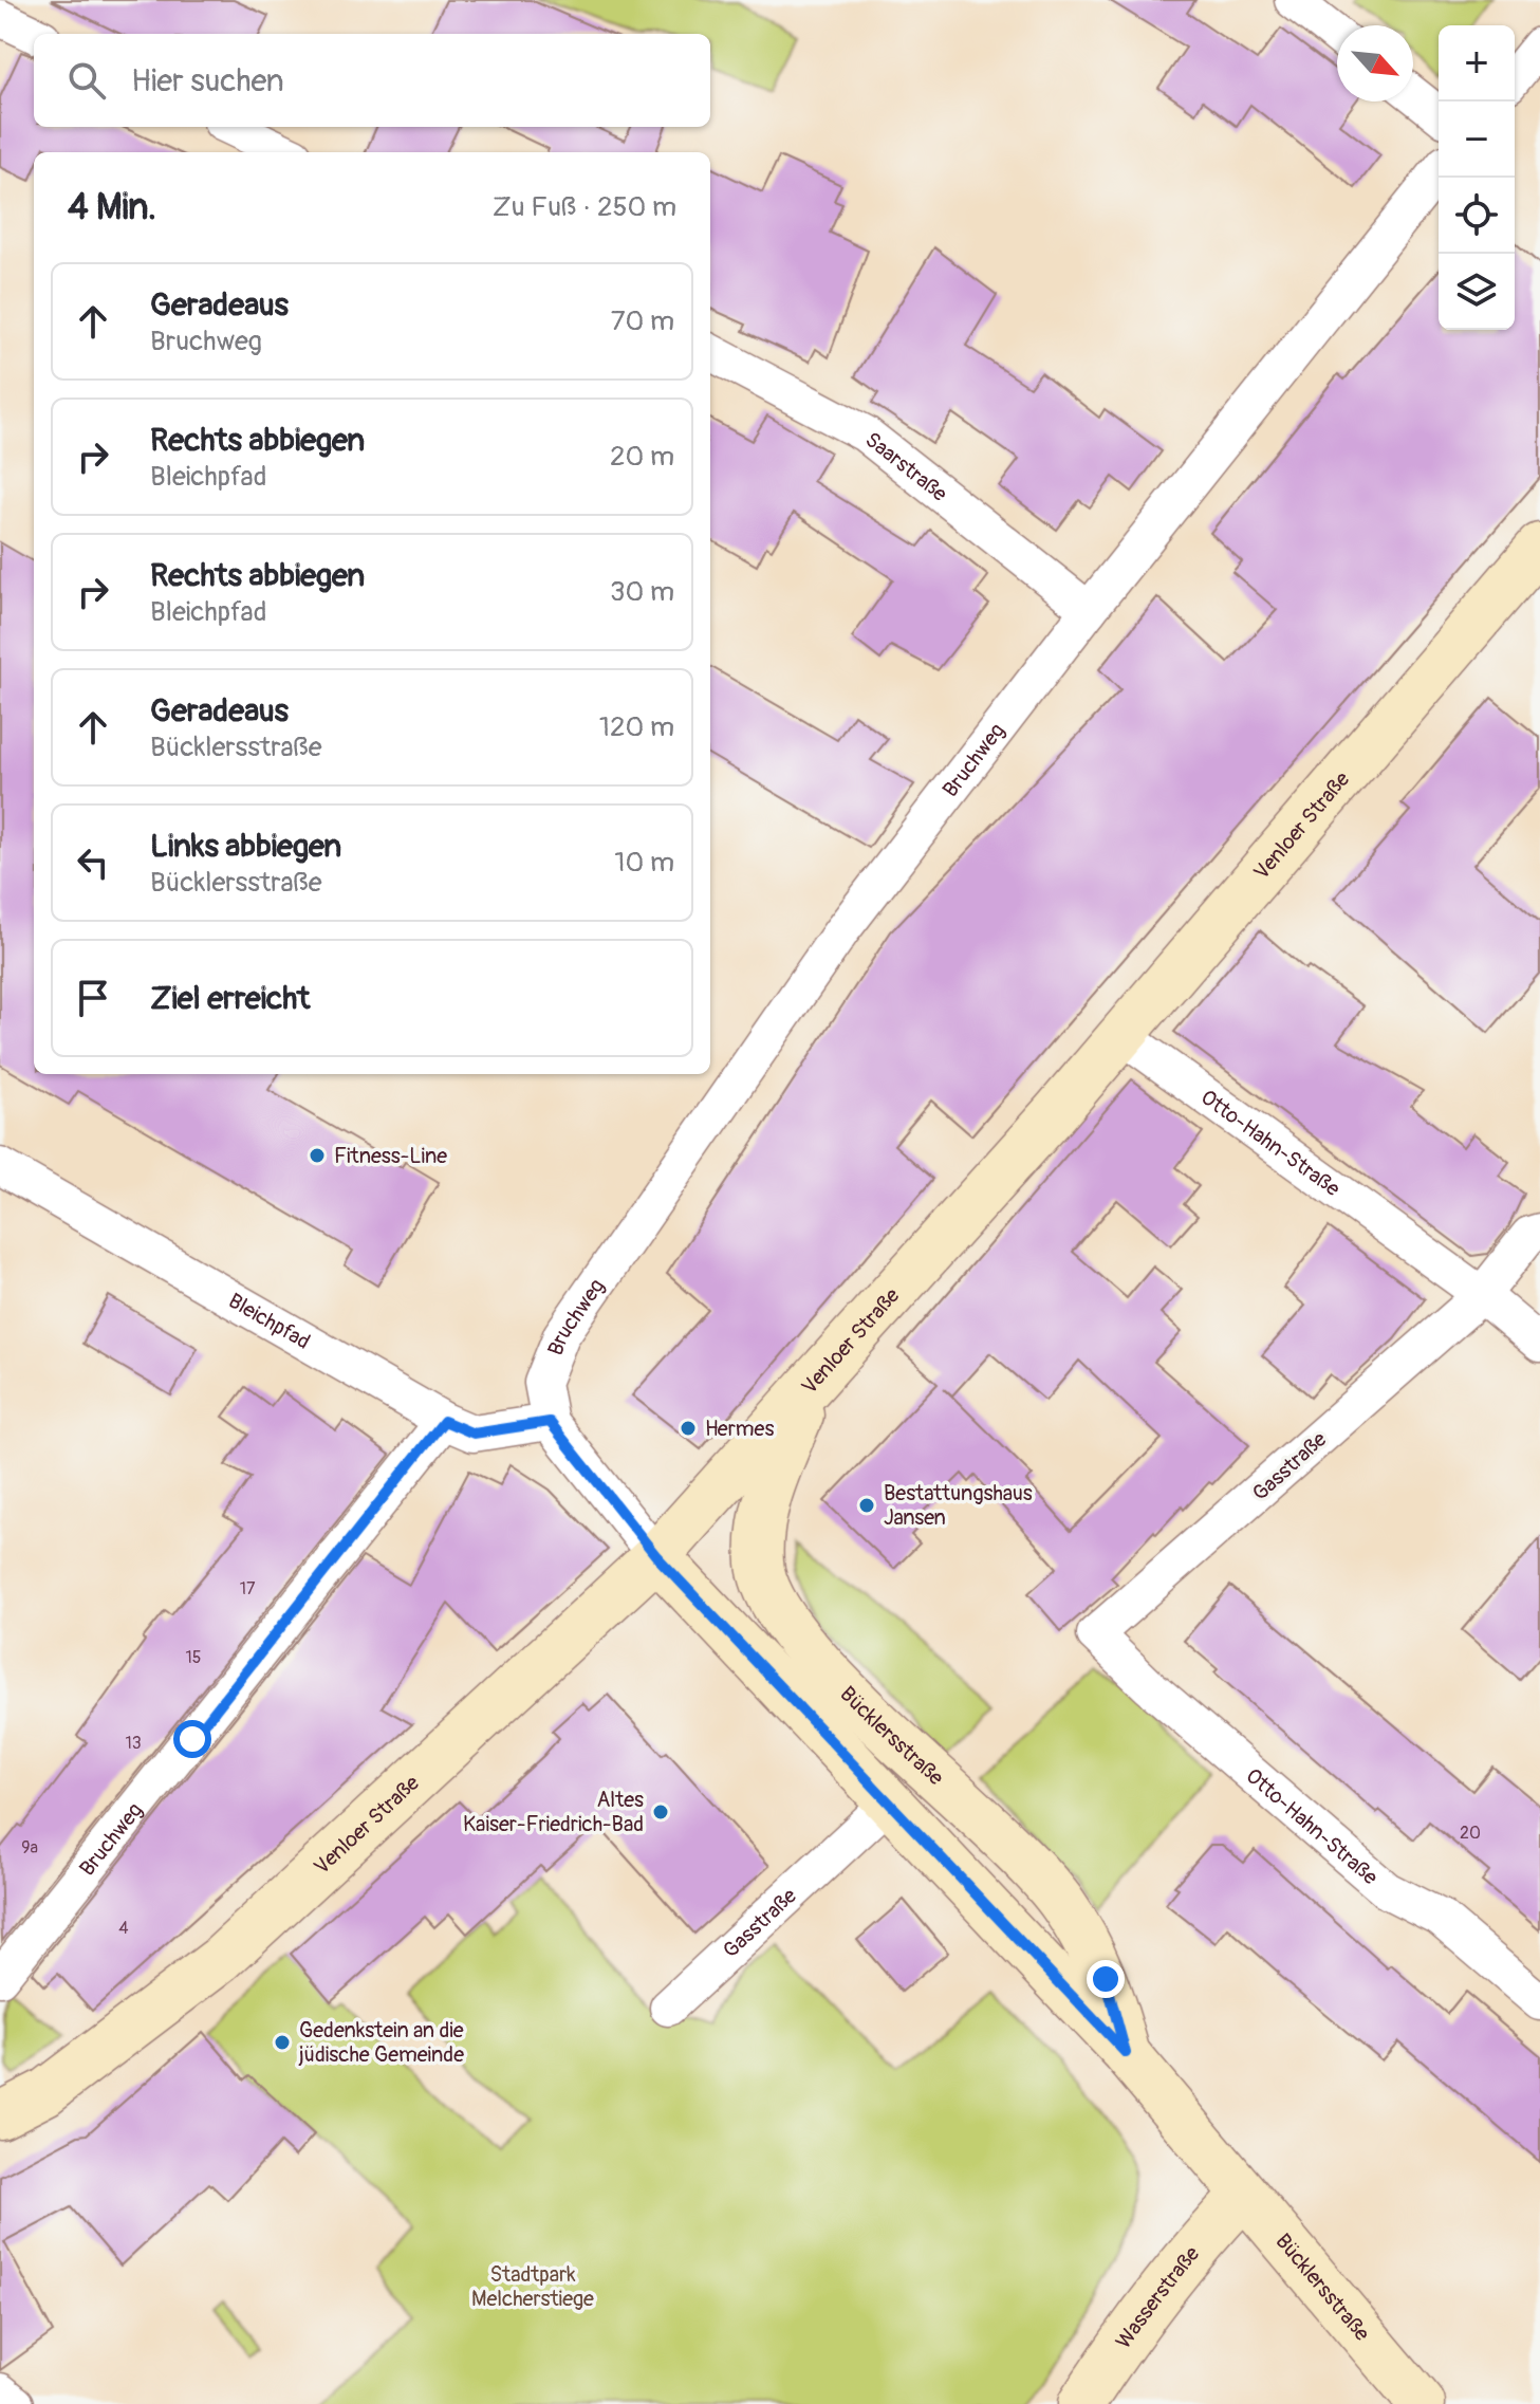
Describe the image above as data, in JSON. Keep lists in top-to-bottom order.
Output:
{
  "streets": {
    "main road": ["Venloer Straße", "Bücklersstraße", "Wasserstraße"],
    "street": [
      "Saarstraße",
      "Bruchweg",
      "Otto-Hahn-Straße",
      "Bleichpfad",
      "Gasstraße"
    ]
  },
  "crossings": [
    ["Saarstraße", "Bruchweg"],
    ["Bruchweg", "Bleichpfad"],
    ["Venloer Straße", "Otto-Hahn-Straße"],
    ["Venloer Straße", "Bücklersstraße"],
    ["Otto-Hahn-Straße", "Gasstraße"],
    ["Gasstraße", "Bücklersstraße"],
    ["Bücklersstraße", "Wasserstraße"]
  ],
  "parks": ["Stadtpark Melcherstiege"],
  "places": [
    "Fitness-Line",
    "Hermes",
    "Bestattungshaus Jansen",
    "Altes Kaiser-Friedrich-Bad",
    "Gedenkstein an die jüdische Gemeinde"
  ],
  "house_numbers": [
    "17",
    "15",
    "13",
    "20",
    "9a",
    "4"
  ],
  "north": "bottom right",
  "page": {
    "map_buttons": ["+", "−"],
    "search": "Hier suchen",
    "heading": ["4 Min.", "Zu Fuß · 250 m"],
    "list": [
      ["Geradeaus", "Bruchweg", "70 m"],
      ["Rechts abbiegen", "Bleichpfad", "20 m"],
      ["Rechts abbiegen", "Bleichpfad", "30 m"],
      ["Geradeaus", "Bücklersstraße", "120 m"],
      ["Links abbiegen", "Bücklersstraße", "10 m"],
      "Ziel erreicht"
    ]
  }
}
